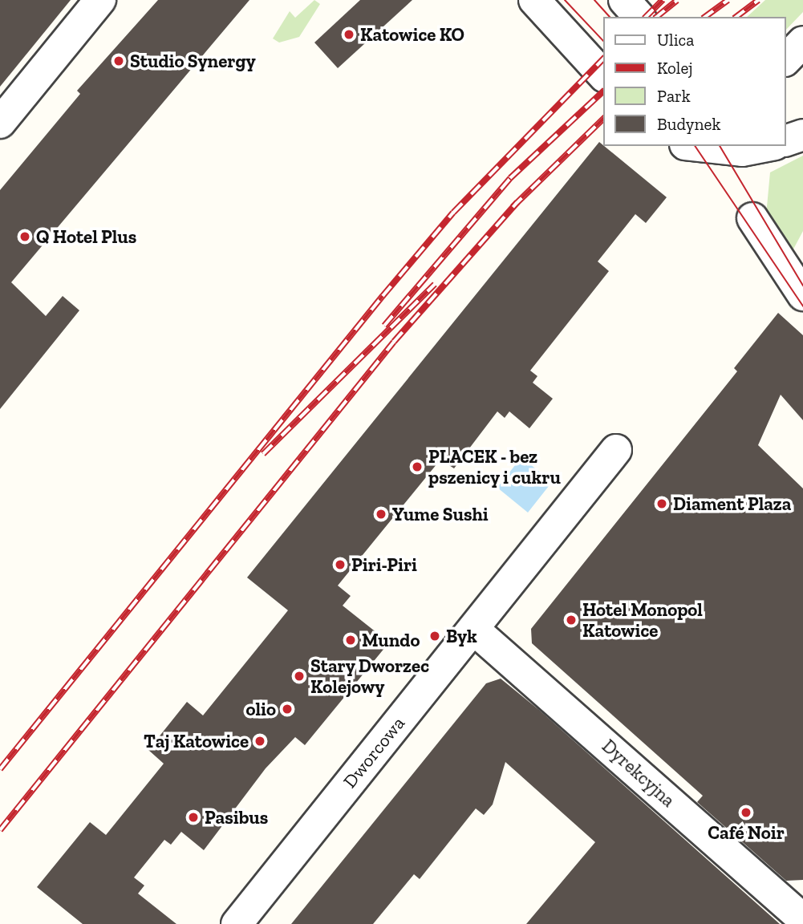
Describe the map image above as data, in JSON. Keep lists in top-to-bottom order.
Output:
{
  "streets": {
    "street": ["Dworcowa", "Dyrekcyjna"]
  },
  "crossings": [
    ["Dworcowa", "Dyrekcyjna"]
  ],
  "places": [
    "Katowice KO",
    "Studio Synergy",
    "Q Hotel Plus",
    "PLACEK - bez pszenicy i cukru",
    "Diament Plaza",
    "Yume Sushi",
    "Piri-Piri",
    "Hotel Monopol Katowice",
    "Byk",
    "Mundo",
    "Stary Dworzec Kolejowy",
    "olio",
    "Taj Katowice",
    "Café Noir",
    "Pasibus"
  ],
  "legend": [
    "Ulica",
    "Kolej",
    "Park",
    "Budynek"
  ]
}
